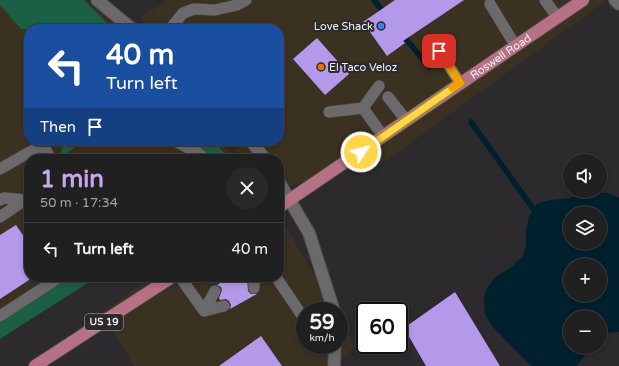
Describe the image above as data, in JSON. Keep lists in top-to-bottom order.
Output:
{
  "streets": {
    "main road": ["Roswell Road", "US 19"]
  },
  "places": ["Love Shack", "El Taco Veloz"],
  "page": {
    "turn": ["40 m", "Turn left"],
    "then": "Then",
    "map_buttons": ["+", "−"],
    "heading": ["1 min", "50 m · 17:34"],
    "list": [
      {
        "name": "Turn left",
        "value": "40 m"
      }
    ],
    "speed": "59 km/h",
    "limit": "60"
  }
}
